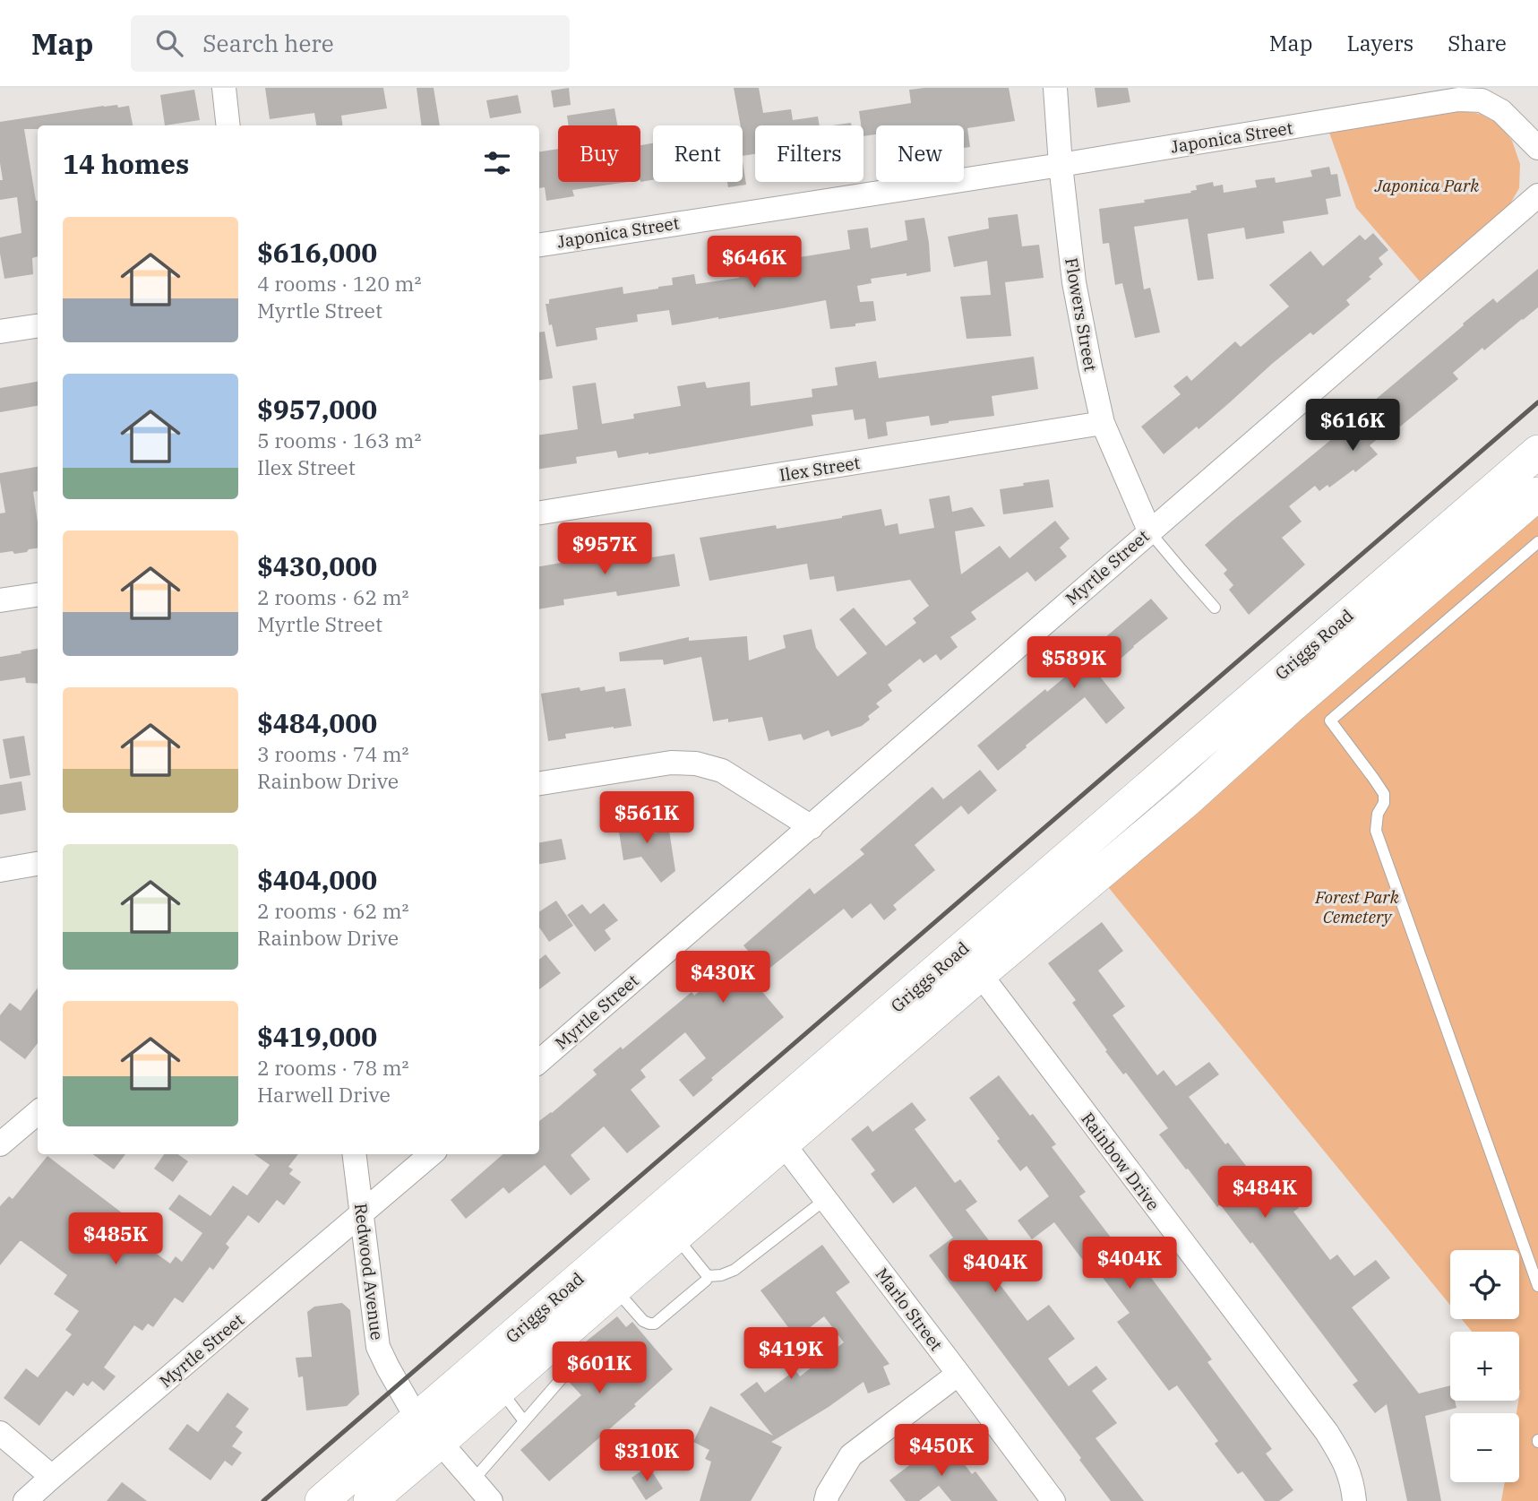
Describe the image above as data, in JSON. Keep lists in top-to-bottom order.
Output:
{
  "streets": {
    "main road": ["Griggs Road"],
    "street": [
      "Japonica Street",
      "Flowers Street",
      "Ilex Street",
      "Myrtle Street",
      "Rainbow Drive",
      "Redwood Avenue",
      "Marlo Street"
    ]
  },
  "crossings": [
    ["Japonica Street", "Flowers Street"],
    ["Flowers Street", "Ilex Street"],
    ["Flowers Street", "Myrtle Street"],
    ["Myrtle Street", "Redwood Avenue"],
    ["Griggs Road", "Rainbow Drive"],
    ["Griggs Road", "Redwood Avenue"],
    ["Griggs Road", "Marlo Street"]
  ],
  "parks": ["Japonica Park", "Forest Park Cemetery"],
  "page": {
    "header": "Map",
    "search": "Search here",
    "nav": ["Map", "Layers", "Share"],
    "chip": [
      "Buy",
      "Rent",
      "Filters",
      "New"
    ],
    "heading": "14 homes",
    "list": [
      {
        "name": "$616,000",
        "note": "4 rooms · 120 m² · Myrtle Street"
      },
      {
        "name": "$957,000",
        "note": "5 rooms · 163 m² · Ilex Street"
      },
      {
        "name": "$430,000",
        "note": "2 rooms · 62 m² · Myrtle Street"
      },
      {
        "name": "$484,000",
        "note": "3 rooms · 74 m² · Rainbow Drive"
      },
      {
        "name": "$404,000",
        "note": "2 rooms · 62 m² · Rainbow Drive"
      },
      {
        "name": "$419,000",
        "note": "2 rooms · 78 m² · Harwell Drive"
      }
    ],
    "price": [
      "$646K",
      "$616K",
      "$957K",
      "$589K",
      "$561K",
      "$430K",
      "$484K",
      "$485K",
      "$404K",
      "$404K",
      "$419K",
      "$601K",
      "$450K",
      "$310K"
    ],
    "map_buttons": ["+", "−"]
  }
}
